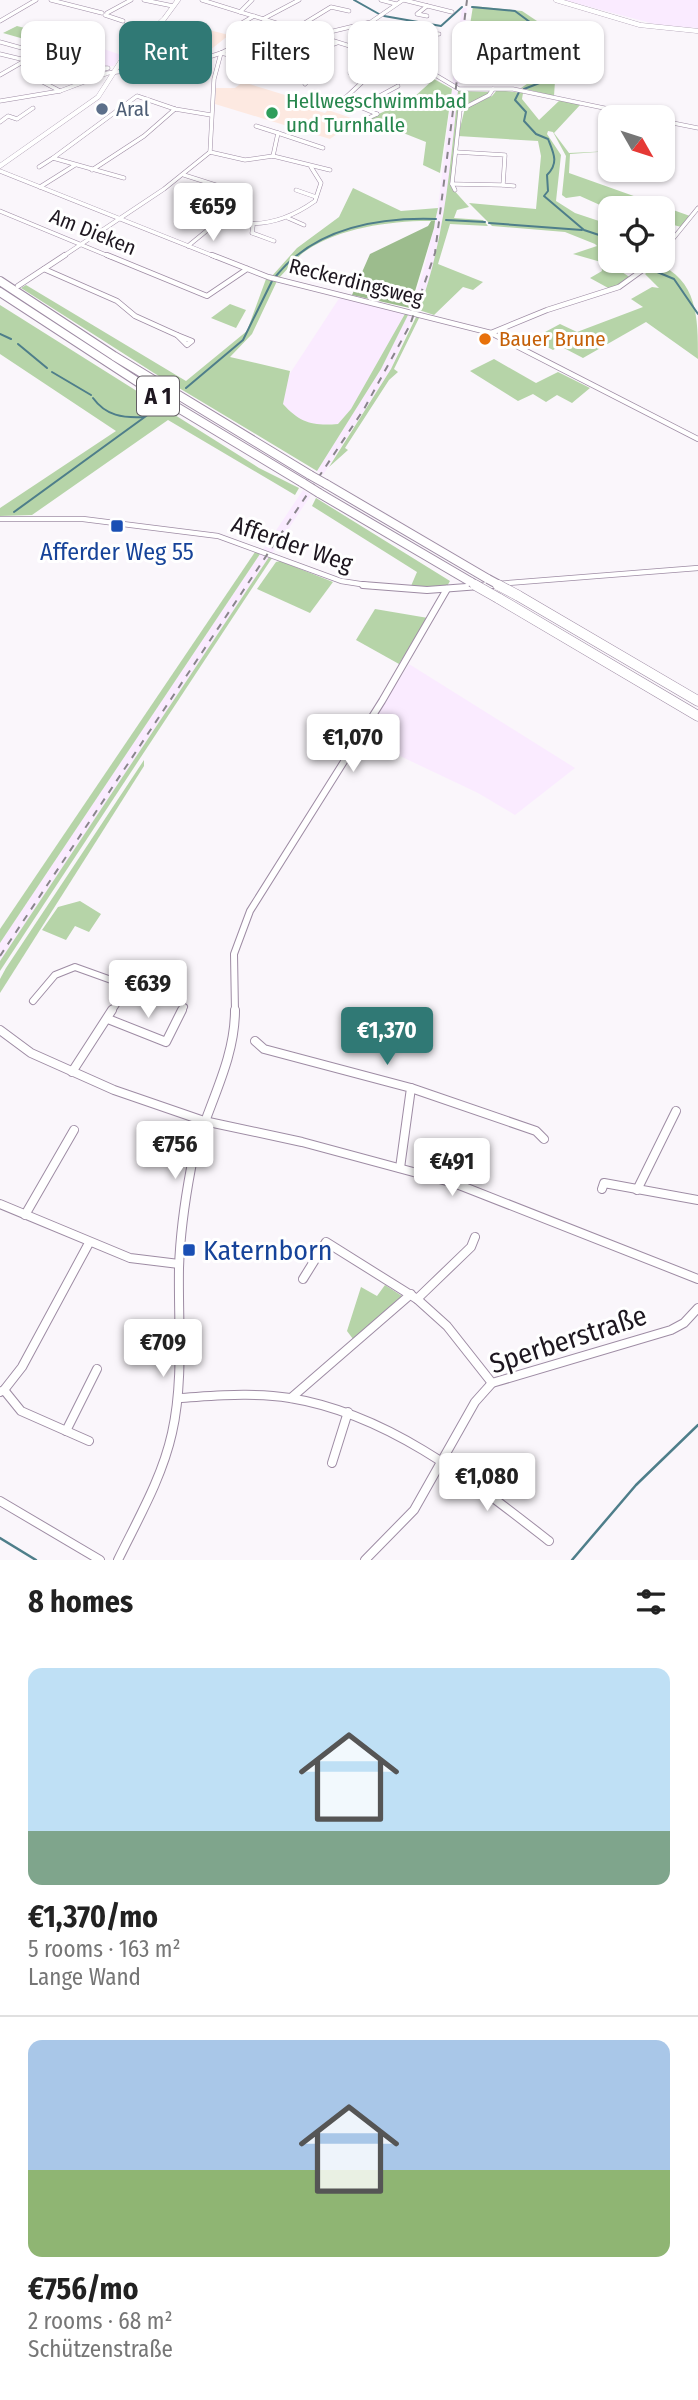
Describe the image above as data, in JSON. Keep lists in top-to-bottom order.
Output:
{
  "streets": {
    "highway": ["A 1"],
    "street": [
      "Am Dieken",
      "Reckerdingsweg",
      "Afferder Weg",
      "Sperberstraße"
    ]
  },
  "crossings": [
    ["Am Dieken", "Reckerdingsweg"],
    ["A 1", "Afferder Weg"]
  ],
  "places": {
    "other": ["Aral", "Hellwegschwimmbad und Turnhalle", "Bauer Brune"],
    "transit": ["Afferder Weg 55", "Katernborn"]
  },
  "north": "bottom right",
  "page": {
    "chip": [
      "Buy",
      "Rent",
      "Filters",
      "New",
      "Apartment"
    ],
    "price": [
      "€659",
      "€1,070",
      "€639",
      "€1,370",
      "€756",
      "€491",
      "€709",
      "€1,080"
    ],
    "heading": "8 homes",
    "list": [
      {
        "name": "€1,370/mo",
        "note": "5 rooms · 163 m² · Lange Wand"
      },
      {
        "name": "€756/mo",
        "note": "2 rooms · 68 m² · Schützenstraße"
      }
    ]
  }
}
